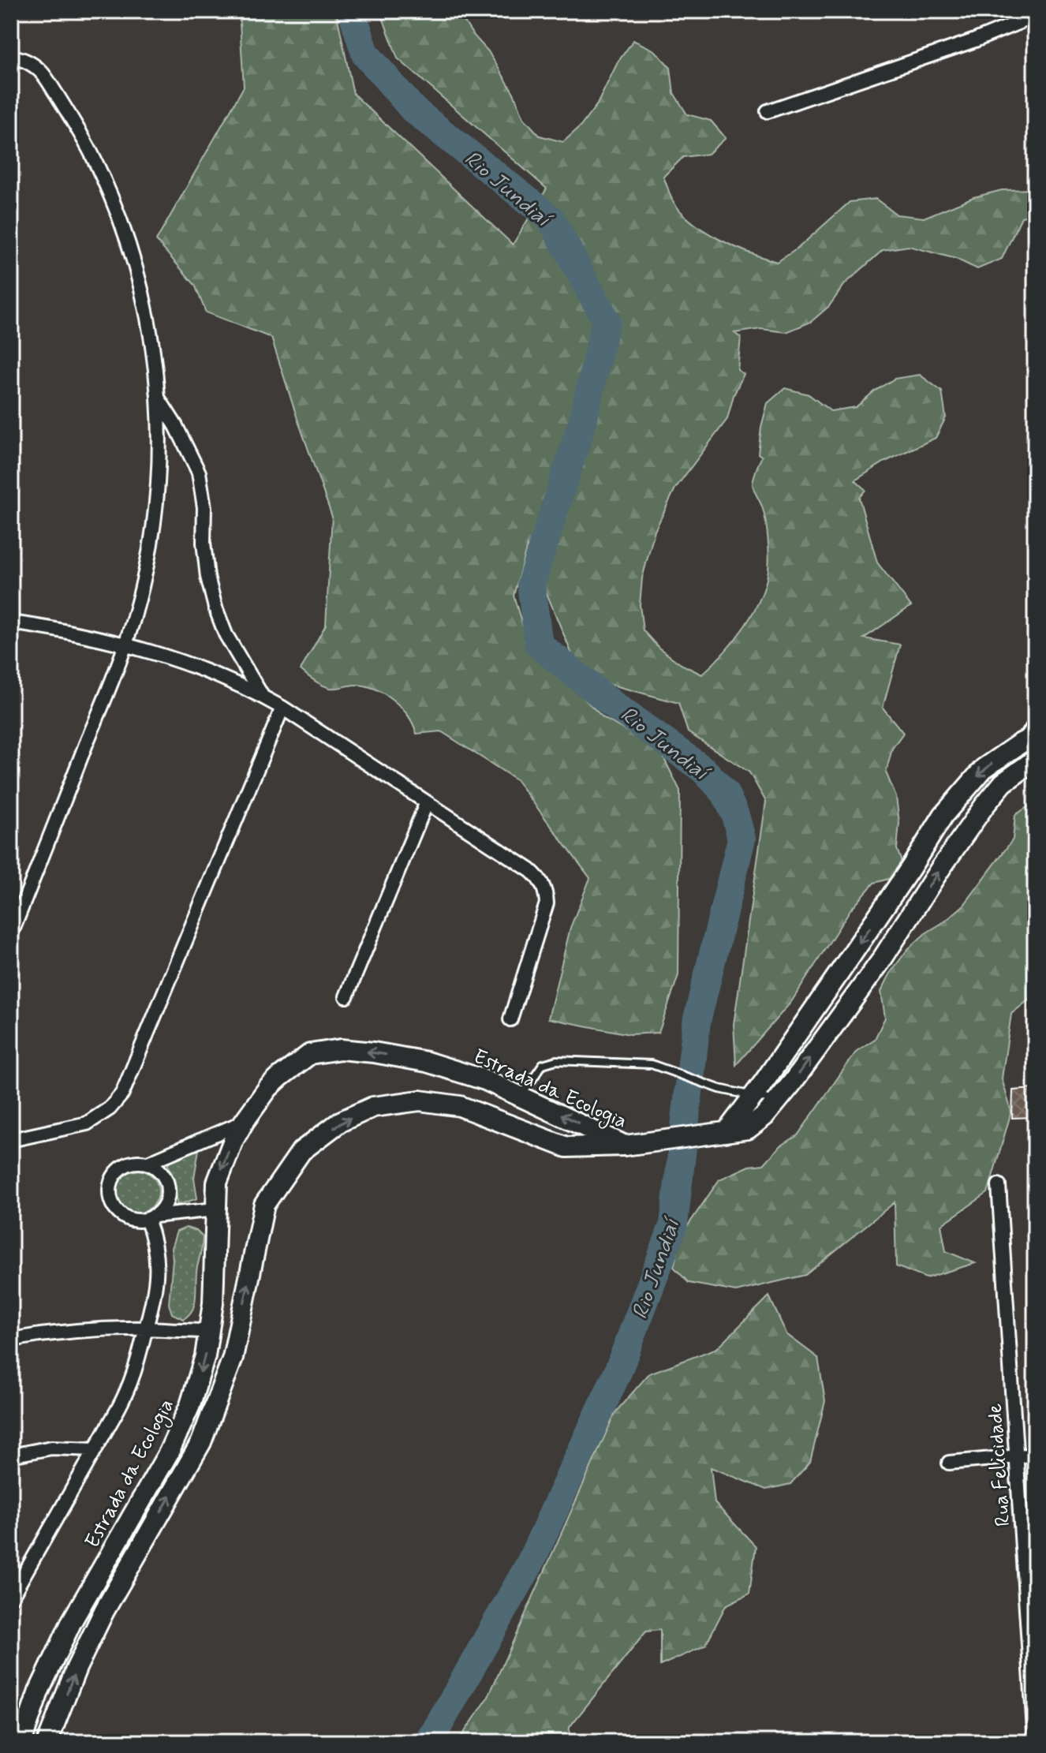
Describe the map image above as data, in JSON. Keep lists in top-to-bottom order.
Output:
{
  "streets": {
    "street": ["Estrada da Ecologia", "Rua Felicidade"]
  },
  "water": ["Rio Jundiaí"]
}
